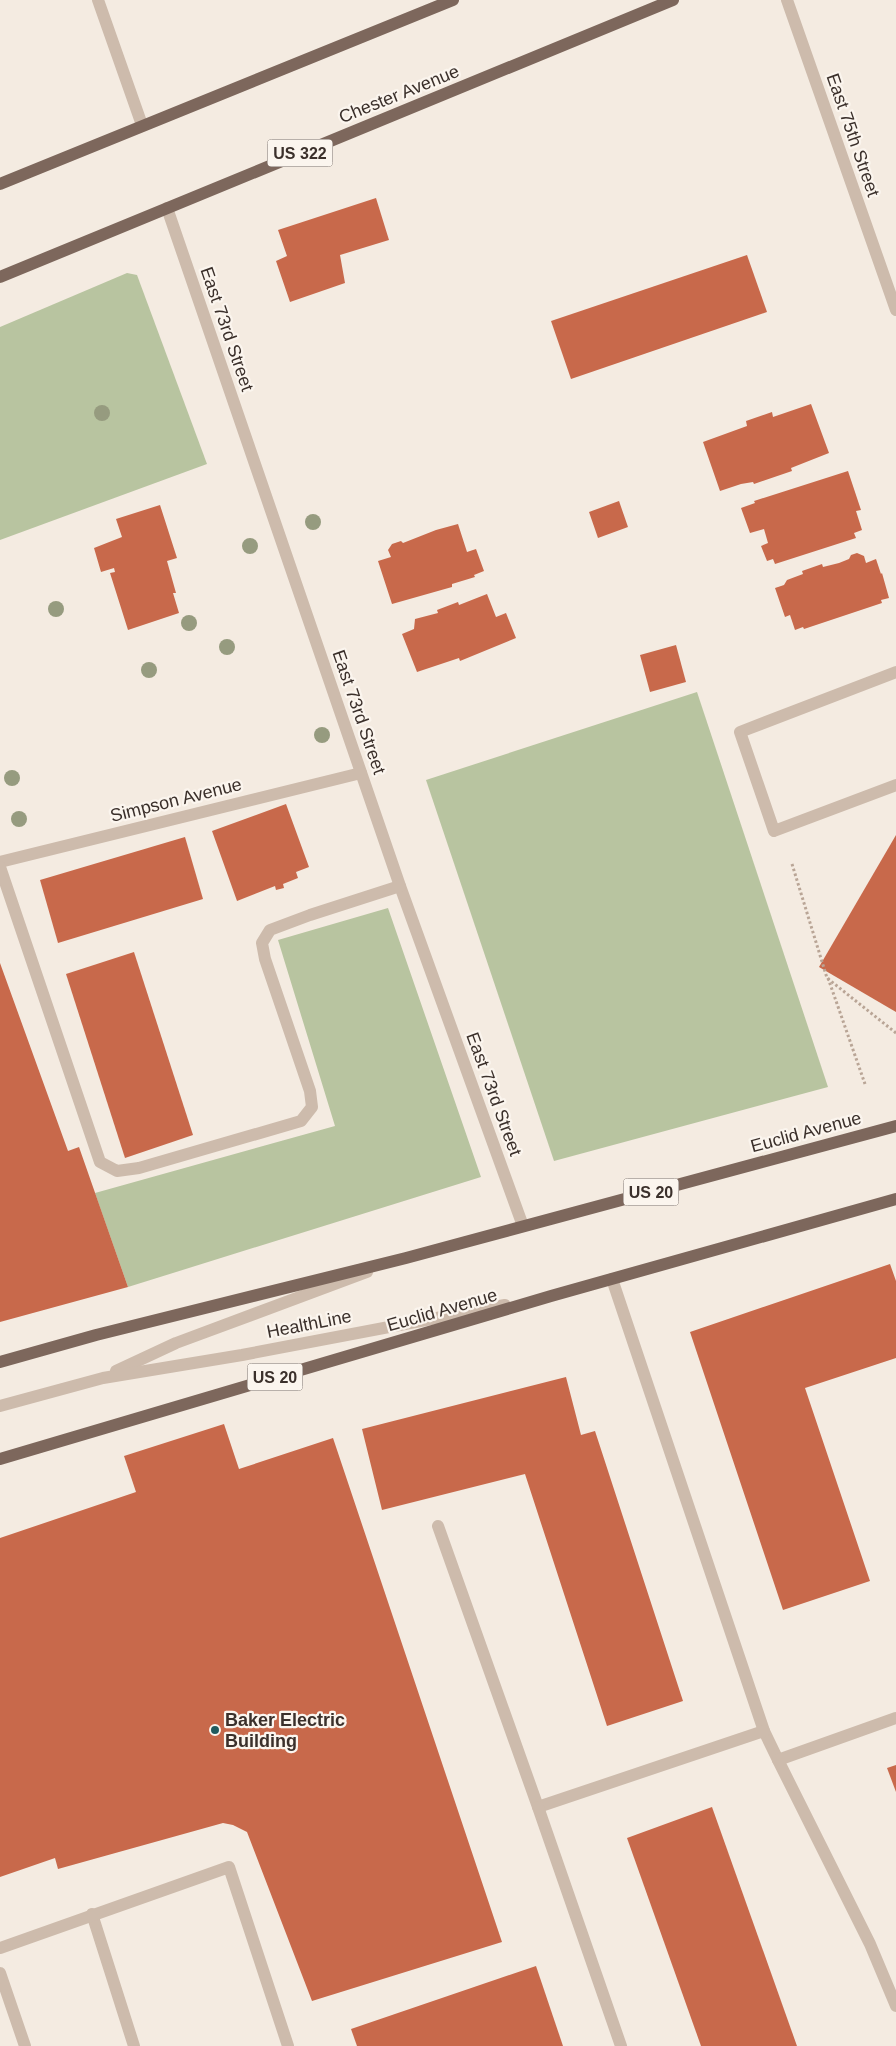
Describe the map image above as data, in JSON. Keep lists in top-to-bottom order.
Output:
{
  "streets": {
    "main road": [
      "Chester Avenue",
      "US 322",
      "Euclid Avenue",
      "US 20"
    ],
    "street": [
      "East 75th Street",
      "East 73rd Street",
      "Simpson Avenue",
      "HealthLine"
    ]
  },
  "crossings": [
    ["Chester Avenue", "East 73rd Street"],
    ["East 73rd Street", "Simpson Avenue"],
    ["East 73rd Street", "Euclid Avenue"],
    ["Euclid Avenue", "HealthLine"]
  ],
  "places": ["Baker Electric Building"]
}
